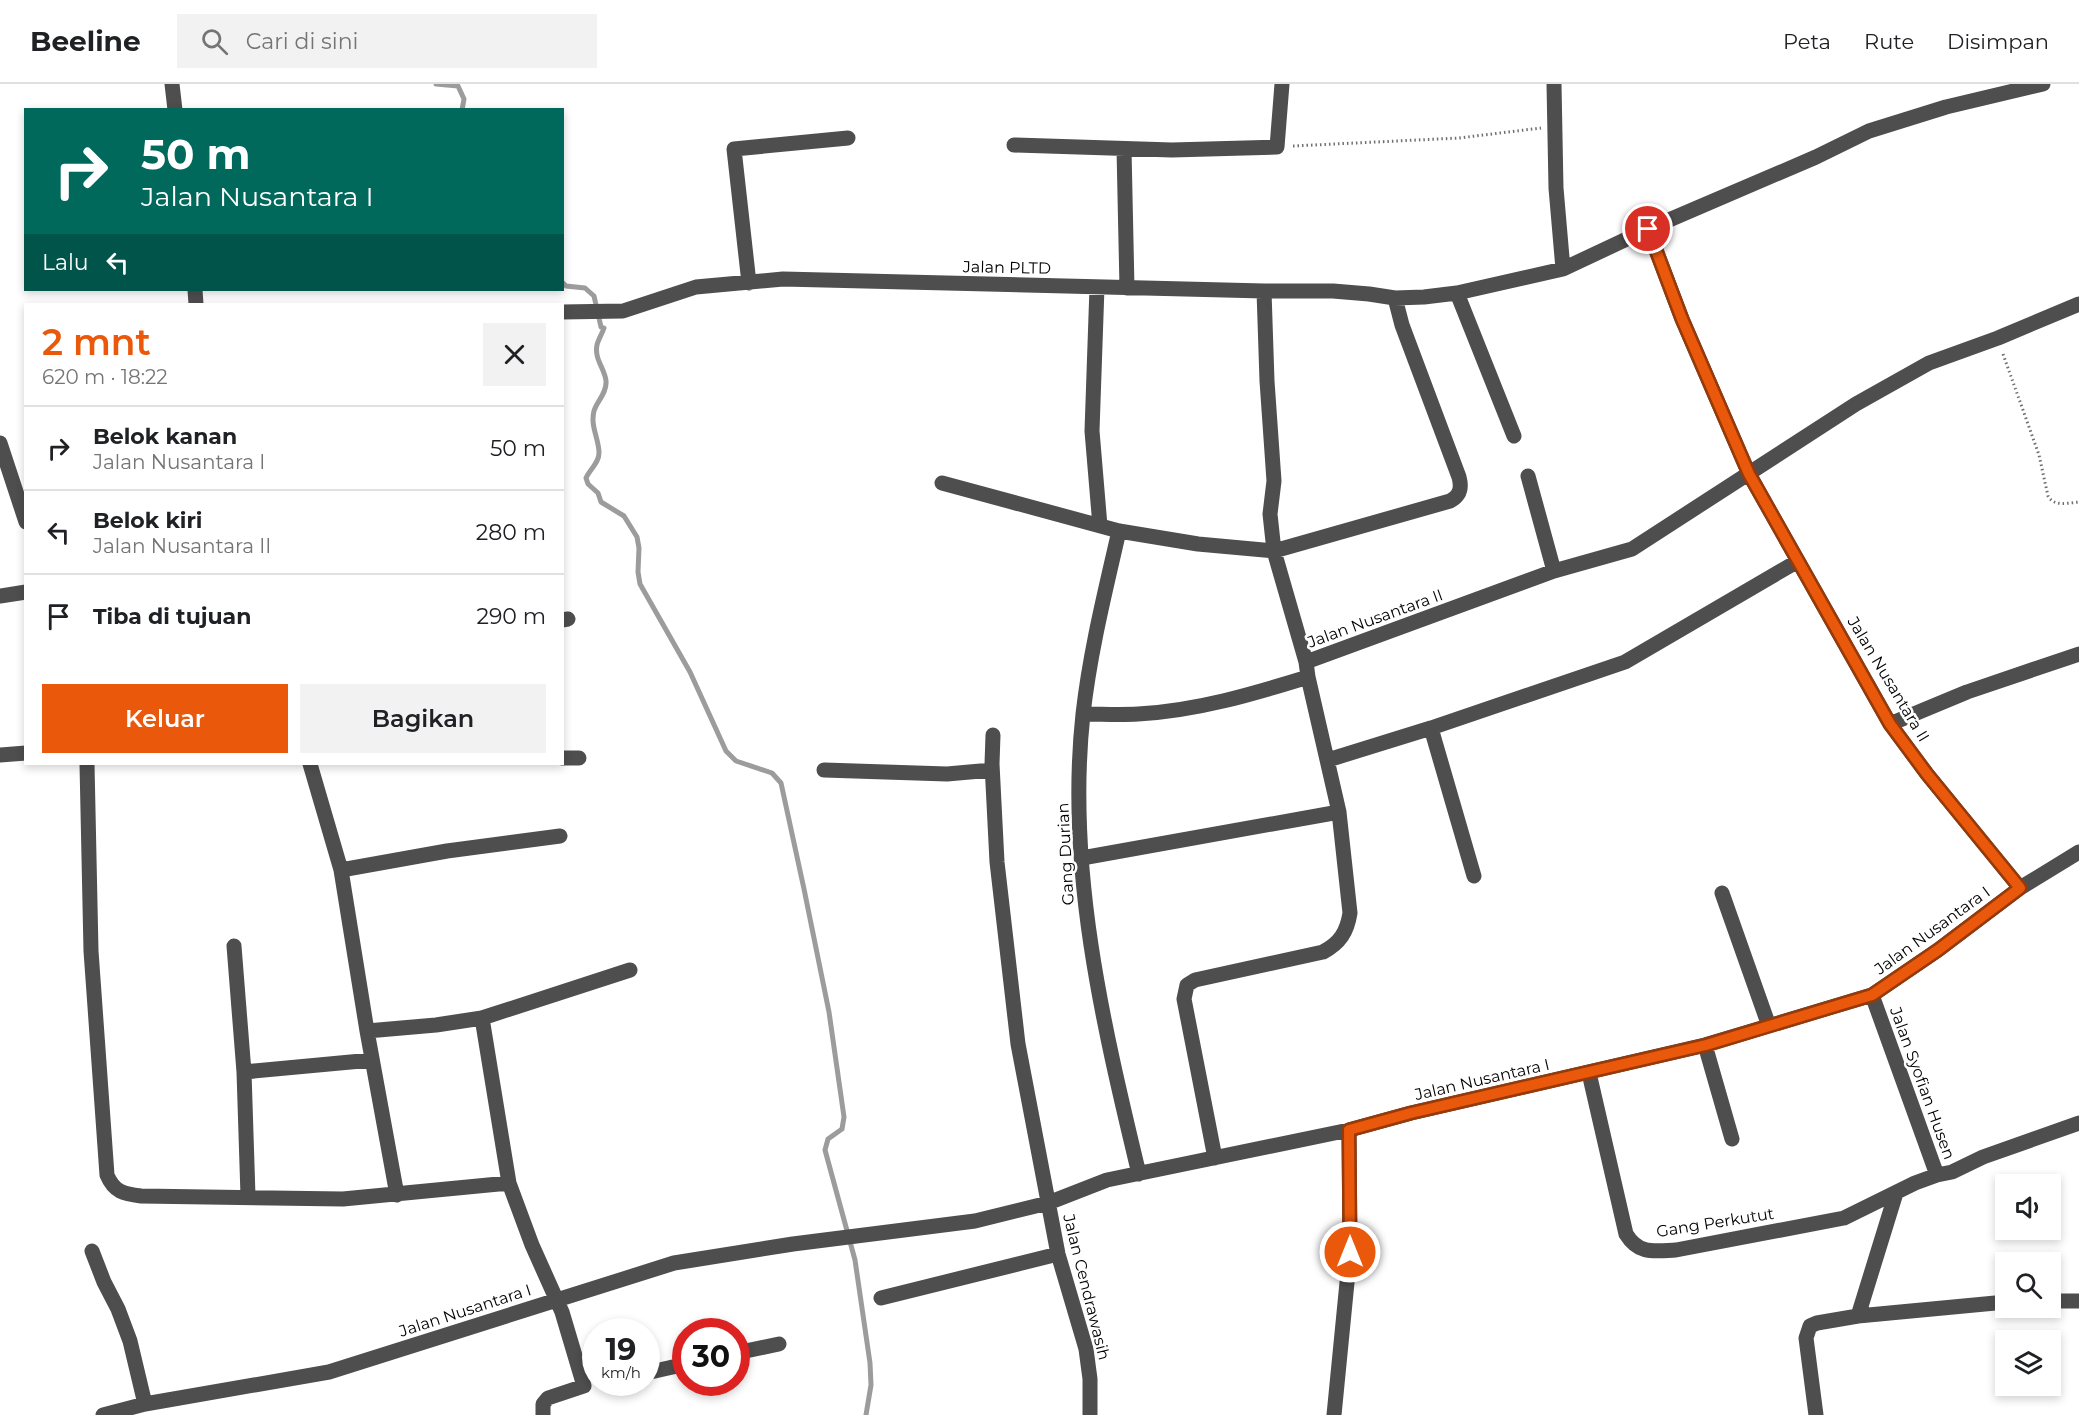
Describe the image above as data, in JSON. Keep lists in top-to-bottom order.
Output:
{
  "streets": {
    "street": [
      "Jalan PLTD",
      "Jalan Nusantara II",
      "Gang Durian",
      "Jalan Nusantara I",
      "Jalan Syofian Husen",
      "Gang Perkutut",
      "Jalan Cendrawasih"
    ]
  },
  "crossings": [
    ["Jalan PLTD", "Jalan Nusantara II"],
    ["Jalan Nusantara II", "Gang Durian"],
    ["Jalan Nusantara II", "Jalan Nusantara I"],
    ["Gang Durian", "Jalan Nusantara I"],
    ["Jalan Nusantara I", "Jalan Syofian Husen"],
    ["Jalan Nusantara I", "Gang Perkutut"],
    ["Jalan Nusantara I", "Jalan Cendrawasih"],
    ["Jalan Syofian Husen", "Gang Perkutut"]
  ],
  "page": {
    "header": "Beeline",
    "search": "Cari di sini",
    "nav": ["Peta", "Rute", "Disimpan"],
    "turn": ["50 m", "Jalan Nusantara I"],
    "then": "Lalu",
    "heading": ["2 mnt", "620 m · 18:22"],
    "list": [
      {
        "name": "Belok kanan",
        "note": "Jalan Nusantara I",
        "value": "50 m"
      },
      {
        "name": "Belok kiri",
        "note": "Jalan Nusantara II",
        "value": "280 m"
      },
      {
        "name": "Tiba di tujuan",
        "value": "290 m"
      }
    ],
    "buttons": ["Keluar", "Bagikan"],
    "speed": "19 km/h",
    "limit": "30"
  }
}
